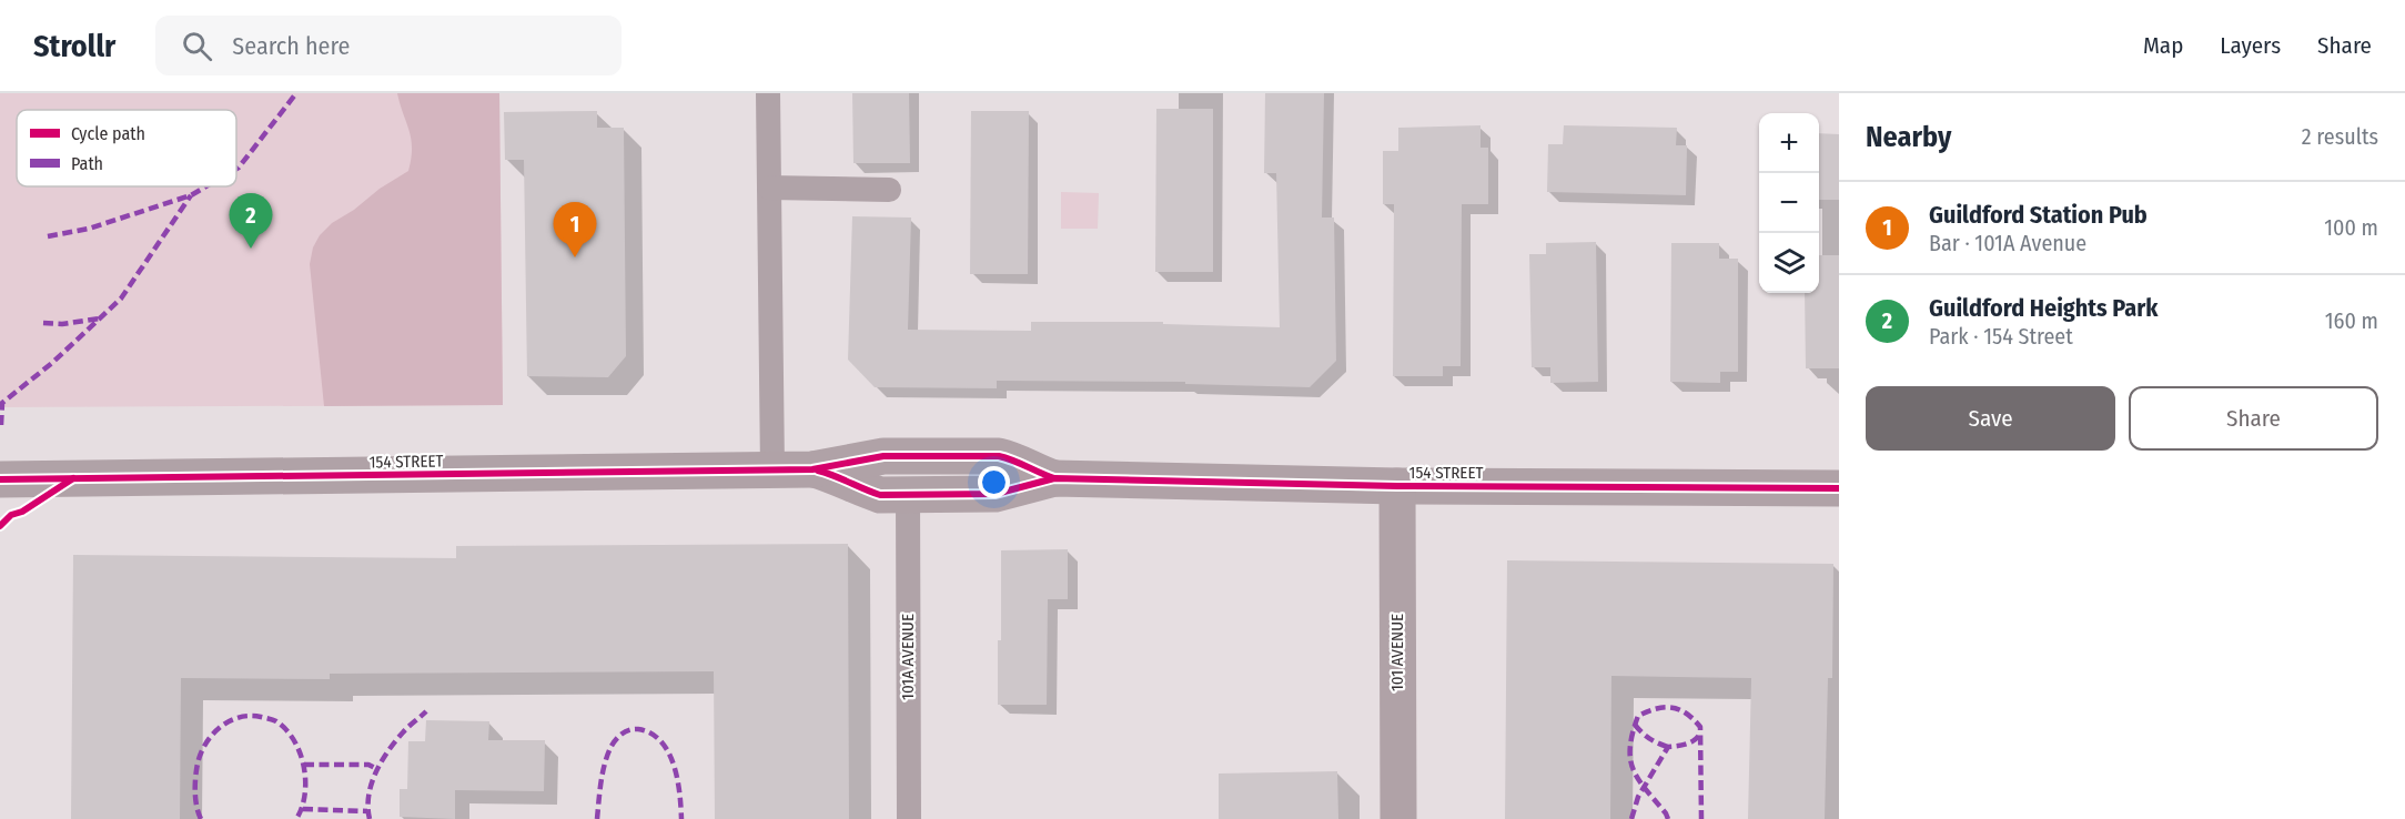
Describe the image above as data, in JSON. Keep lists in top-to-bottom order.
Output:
{
  "streets": {
    "main road": ["154 STREET", "101 AVENUE"],
    "street": ["101A AVENUE"]
  },
  "crossings": [
    ["154 STREET", "101 AVENUE"],
    ["154 STREET", "101A AVENUE"]
  ],
  "legend": ["Cycle path", "Path"],
  "page": {
    "header": "Strollr",
    "search": "Search here",
    "nav": ["Map", "Layers", "Share"],
    "heading": ["Nearby", "2 results"],
    "map_buttons": ["+", "−"],
    "list": [
      {
        "mark": "1",
        "name": "Guildford Station Pub",
        "note": "Bar · 101A Avenue",
        "value": "100 m"
      },
      {
        "mark": "2",
        "name": "Guildford Heights Park",
        "note": "Park · 154 Street",
        "value": "160 m"
      }
    ],
    "pins": ["2", "1"],
    "buttons": ["Save", "Share"]
  }
}
